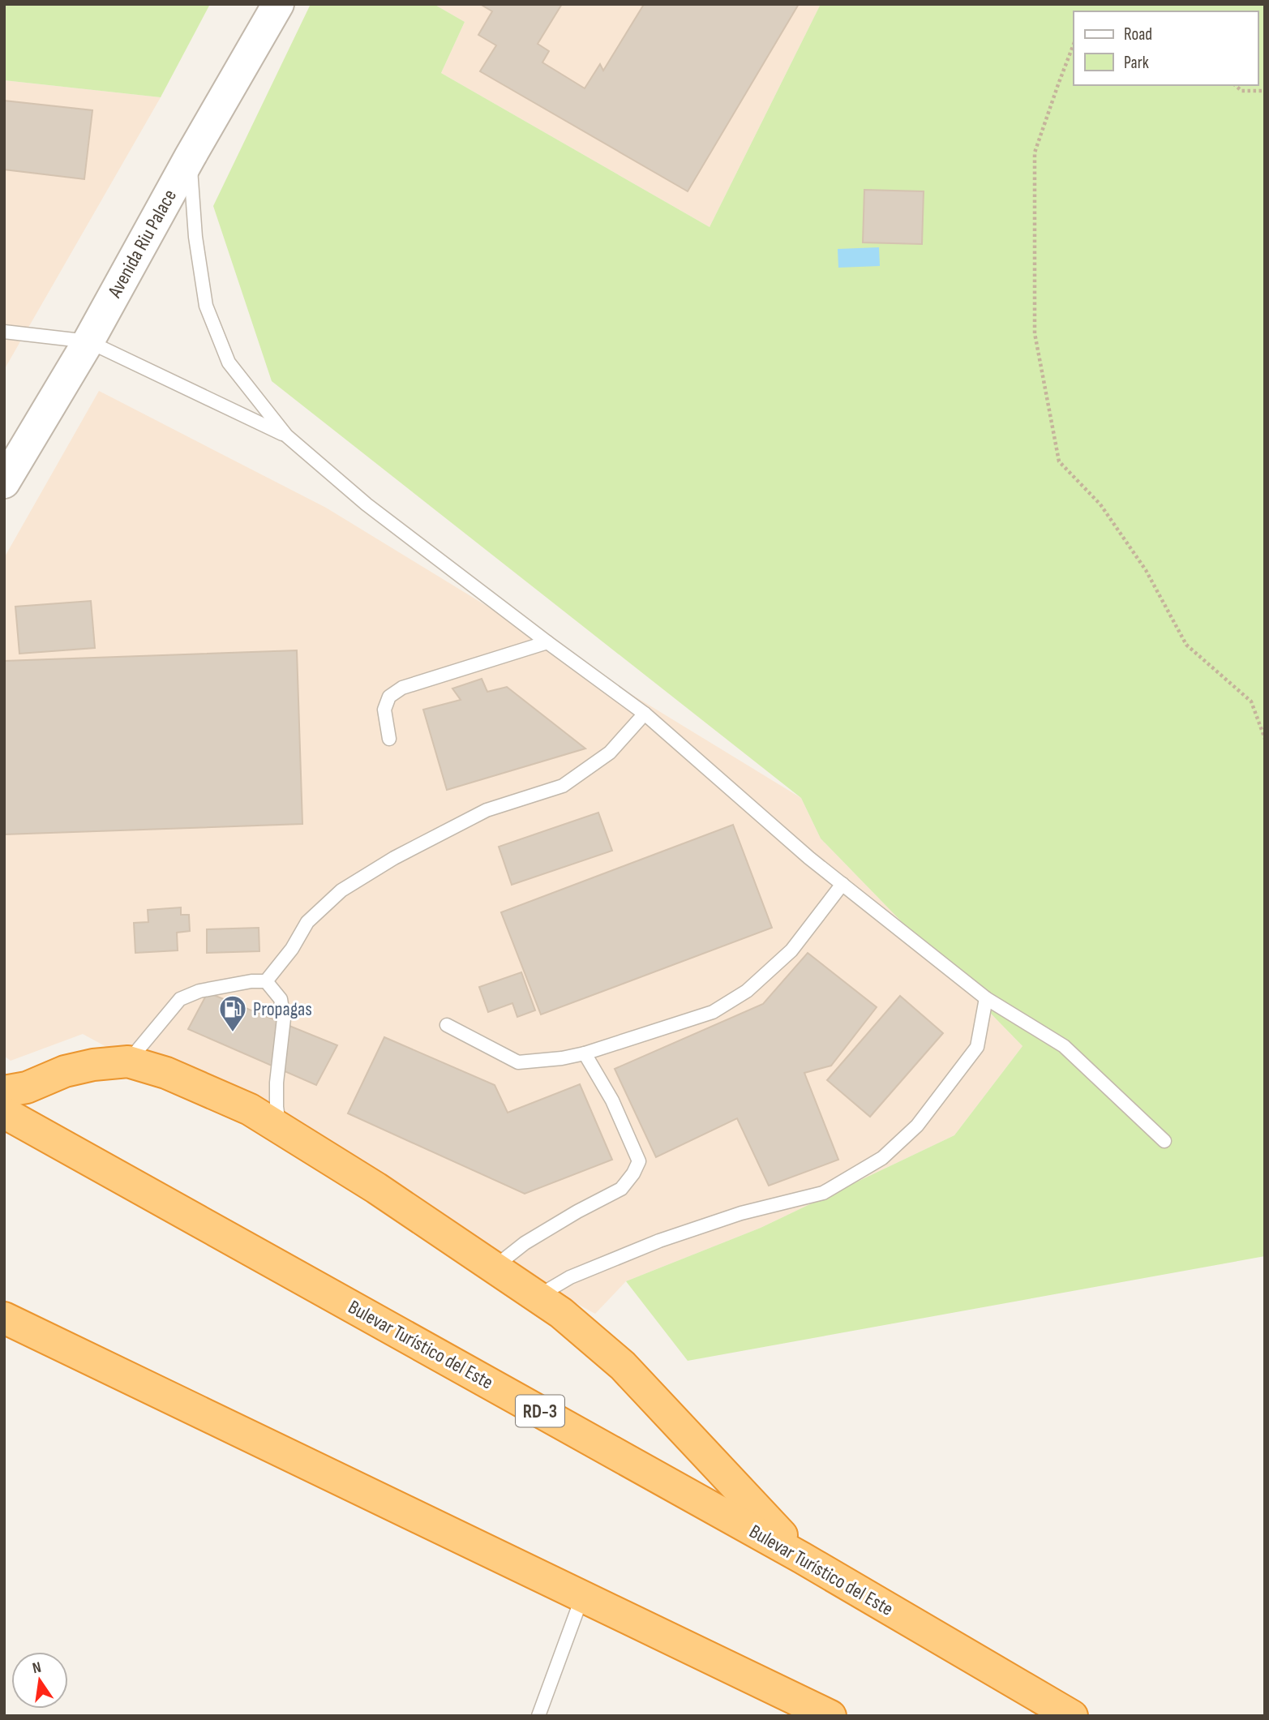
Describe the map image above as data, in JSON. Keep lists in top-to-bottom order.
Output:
{
  "streets": {
    "highway": ["Bulevar Turístico del Este", "RD-3"],
    "street": ["Avenida Riu Palace"]
  },
  "places": {
    "fuel station": ["Propagas"]
  },
  "legend": ["Road", "Park"],
  "north": "top"
}
